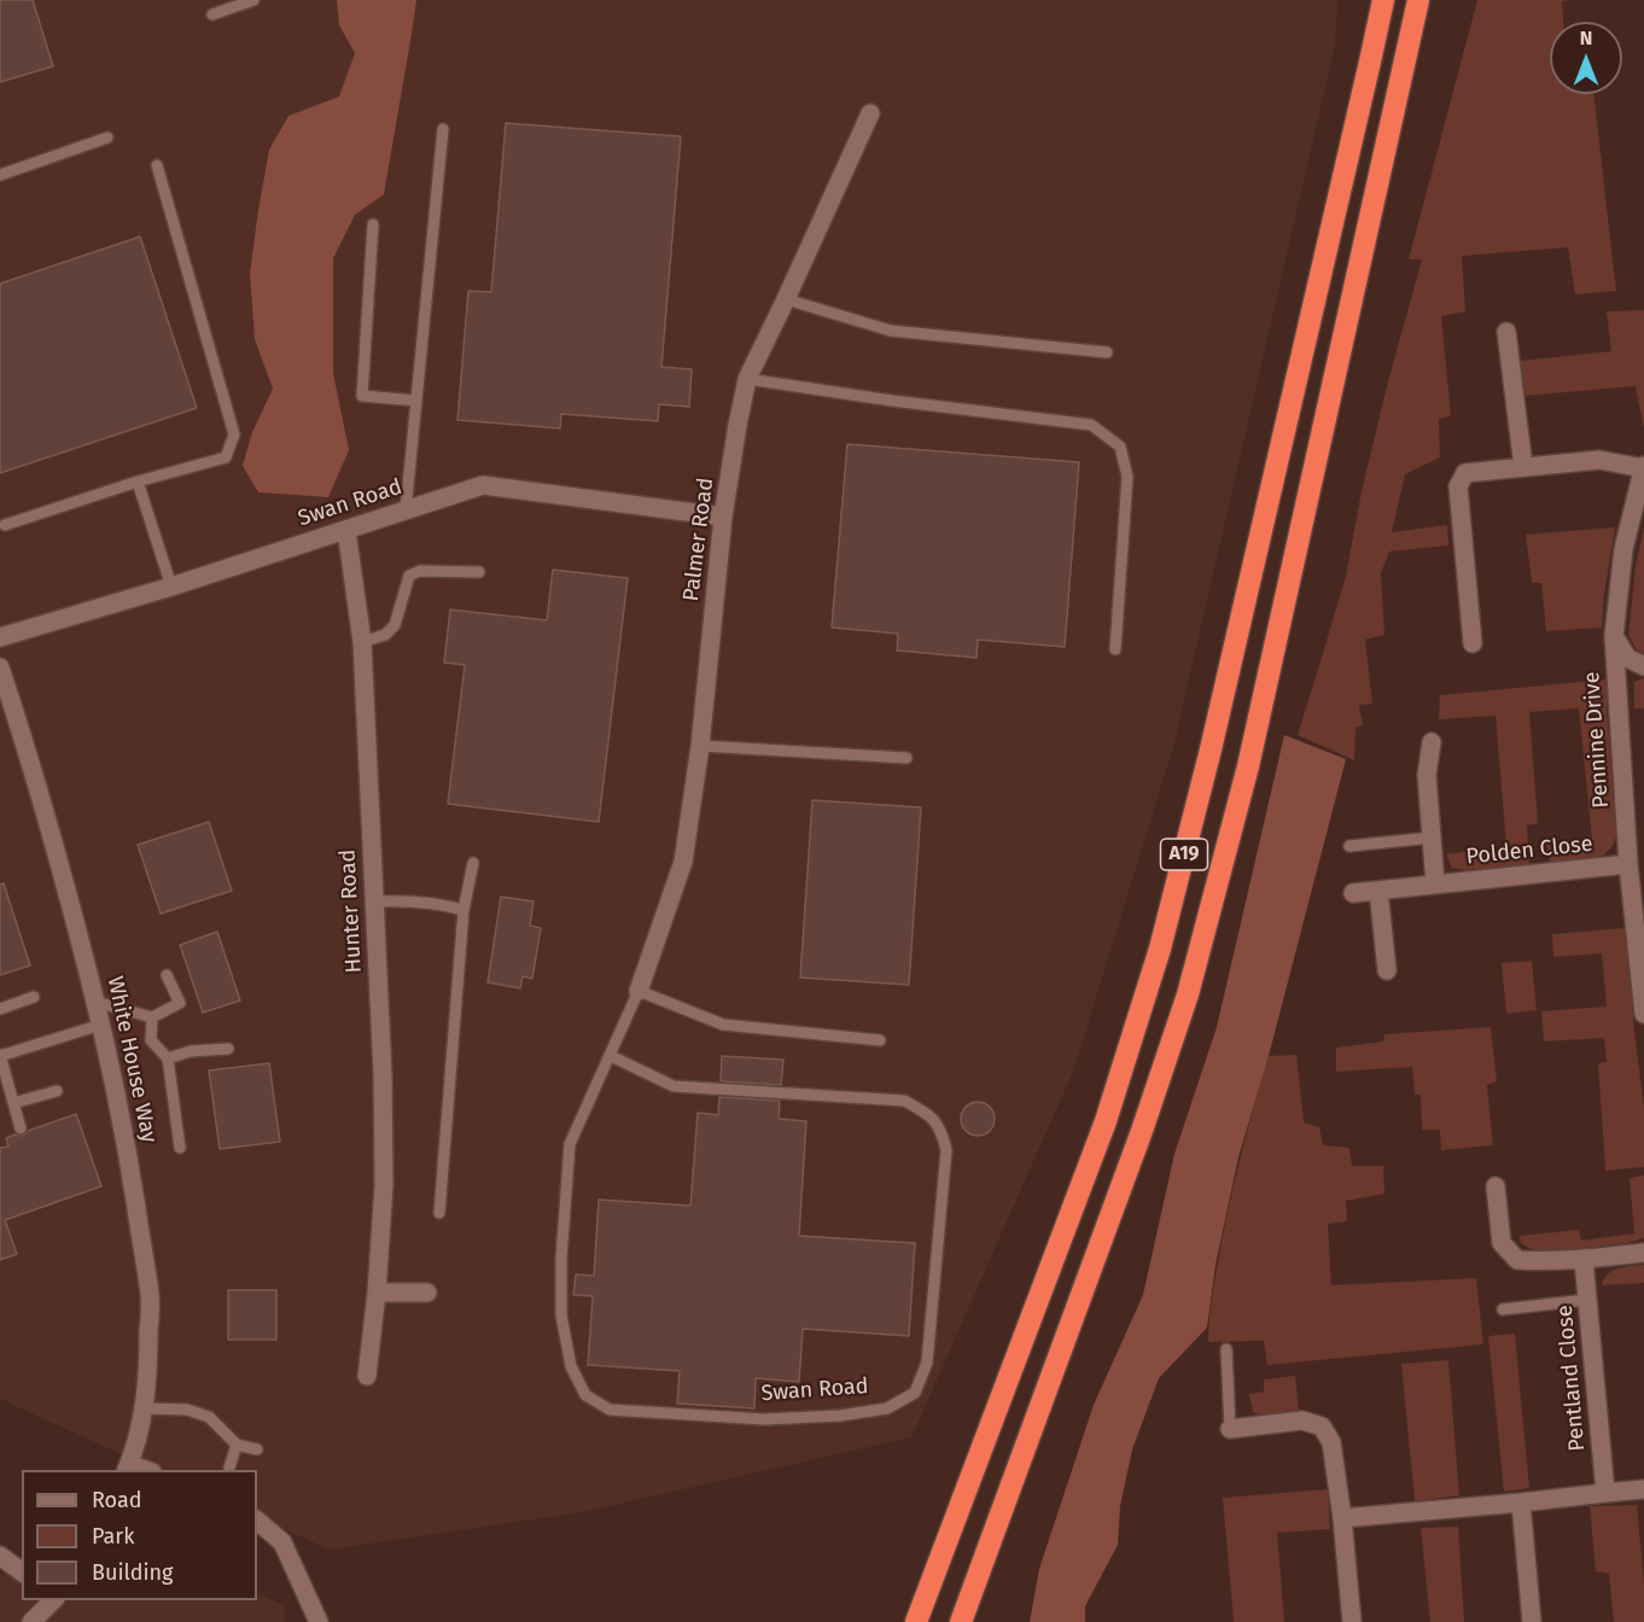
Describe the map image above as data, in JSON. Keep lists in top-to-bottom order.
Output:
{
  "streets": {
    "highway": ["A19"],
    "street": [
      "Swan Road",
      "Palmer Road",
      "Pennine Drive",
      "Polden Close",
      "Hunter Road",
      "White House Way",
      "Pentland Close"
    ]
  },
  "crossings": [
    ["Swan Road", "Palmer Road"],
    ["Swan Road", "Hunter Road"],
    ["Pennine Drive", "Polden Close"]
  ],
  "legend": ["Road", "Park", "Building"],
  "north": "top"
}
